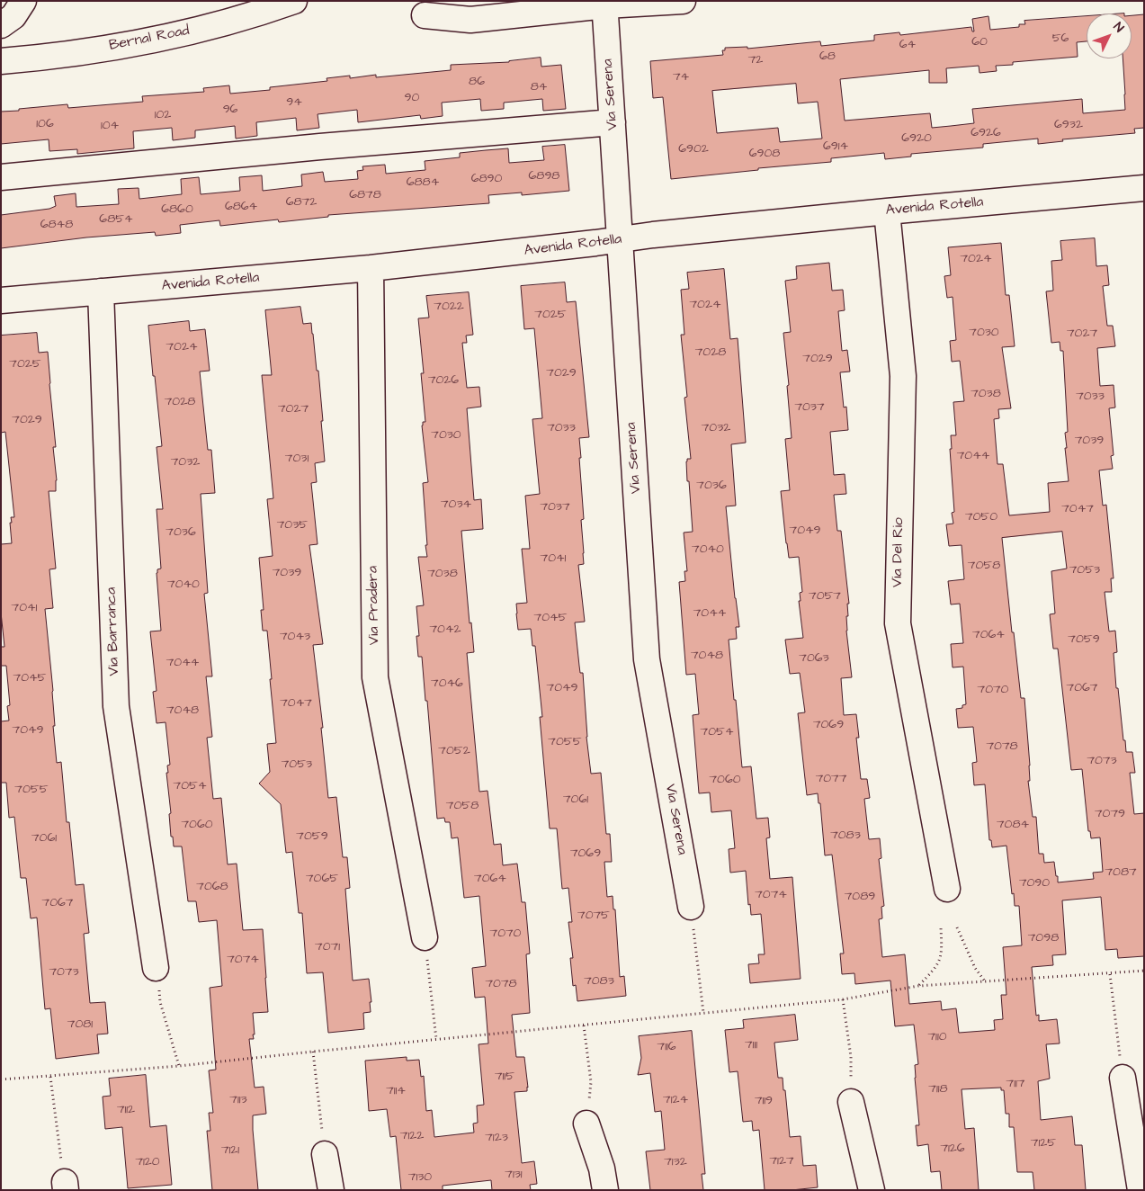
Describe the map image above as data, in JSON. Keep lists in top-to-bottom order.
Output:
{
  "streets": {
    "street": [
      "Bernal Road",
      "Via Serena",
      "Avenida Rotella",
      "Via Del Rio",
      "Via Pradera",
      "Via Barranca"
    ]
  },
  "crossings": [
    ["Via Serena", "Avenida Rotella"],
    ["Avenida Rotella", "Via Del Rio"],
    ["Avenida Rotella", "Via Pradera"],
    ["Avenida Rotella", "Via Barranca"]
  ],
  "house_numbers": [
    "56",
    "60",
    "64",
    "68",
    "72",
    "74",
    "86",
    "84",
    "90",
    "94",
    "96",
    "102",
    "106",
    "6932",
    "104",
    "6926",
    "6920",
    "6914",
    "6902",
    "6908",
    "6898",
    "6890",
    "6884",
    "6878",
    "6872",
    "6864",
    "6860",
    "6854",
    "6848",
    "7024",
    "7024",
    "7022",
    "7025",
    "7030",
    "7027",
    "7024",
    "7028",
    "7029",
    "7025",
    "7029",
    "7026",
    "7038",
    "7033",
    "7028",
    "7037",
    "7027",
    "7029",
    "7033",
    "7032",
    "7030",
    "7039",
    "7044",
    "7031",
    "7032",
    "7036",
    "7034",
    "7037",
    "7047",
    "7050",
    "7035",
    "7049",
    "7036",
    "7040",
    "7041",
    "7058",
    "7053",
    "7039",
    "7038",
    "7040",
    "7057",
    "7041",
    "7044",
    "7045",
    "7042",
    "7064",
    "7043",
    "7059",
    "7048",
    "7063",
    "7044",
    "7045",
    "7046",
    "7049",
    "7067",
    "7070",
    "7047",
    "7048",
    "7069",
    "7049",
    "7054",
    "7055",
    "7078",
    "7052",
    "7073",
    "7053",
    "7077",
    "7060",
    "7054",
    "7055",
    "7061",
    "7058",
    "7079",
    "7060",
    "7084",
    "7083",
    "7059",
    "7061",
    "7069",
    "7087",
    "7065",
    "7064",
    "7090",
    "7068",
    "7074",
    "7089",
    "7067",
    "7075",
    "7070",
    "7098",
    "7071",
    "7074",
    "7073",
    "7083",
    "7078",
    "7081",
    "7110",
    "7111",
    "7116",
    "7115",
    "7117",
    "7118",
    "7114",
    "7113",
    "7124",
    "7119",
    "7112",
    "7122",
    "7123",
    "7125",
    "7126",
    "7121",
    "7127",
    "7120",
    "7132",
    "7131",
    "7130"
  ],
  "north": "top right"
}
